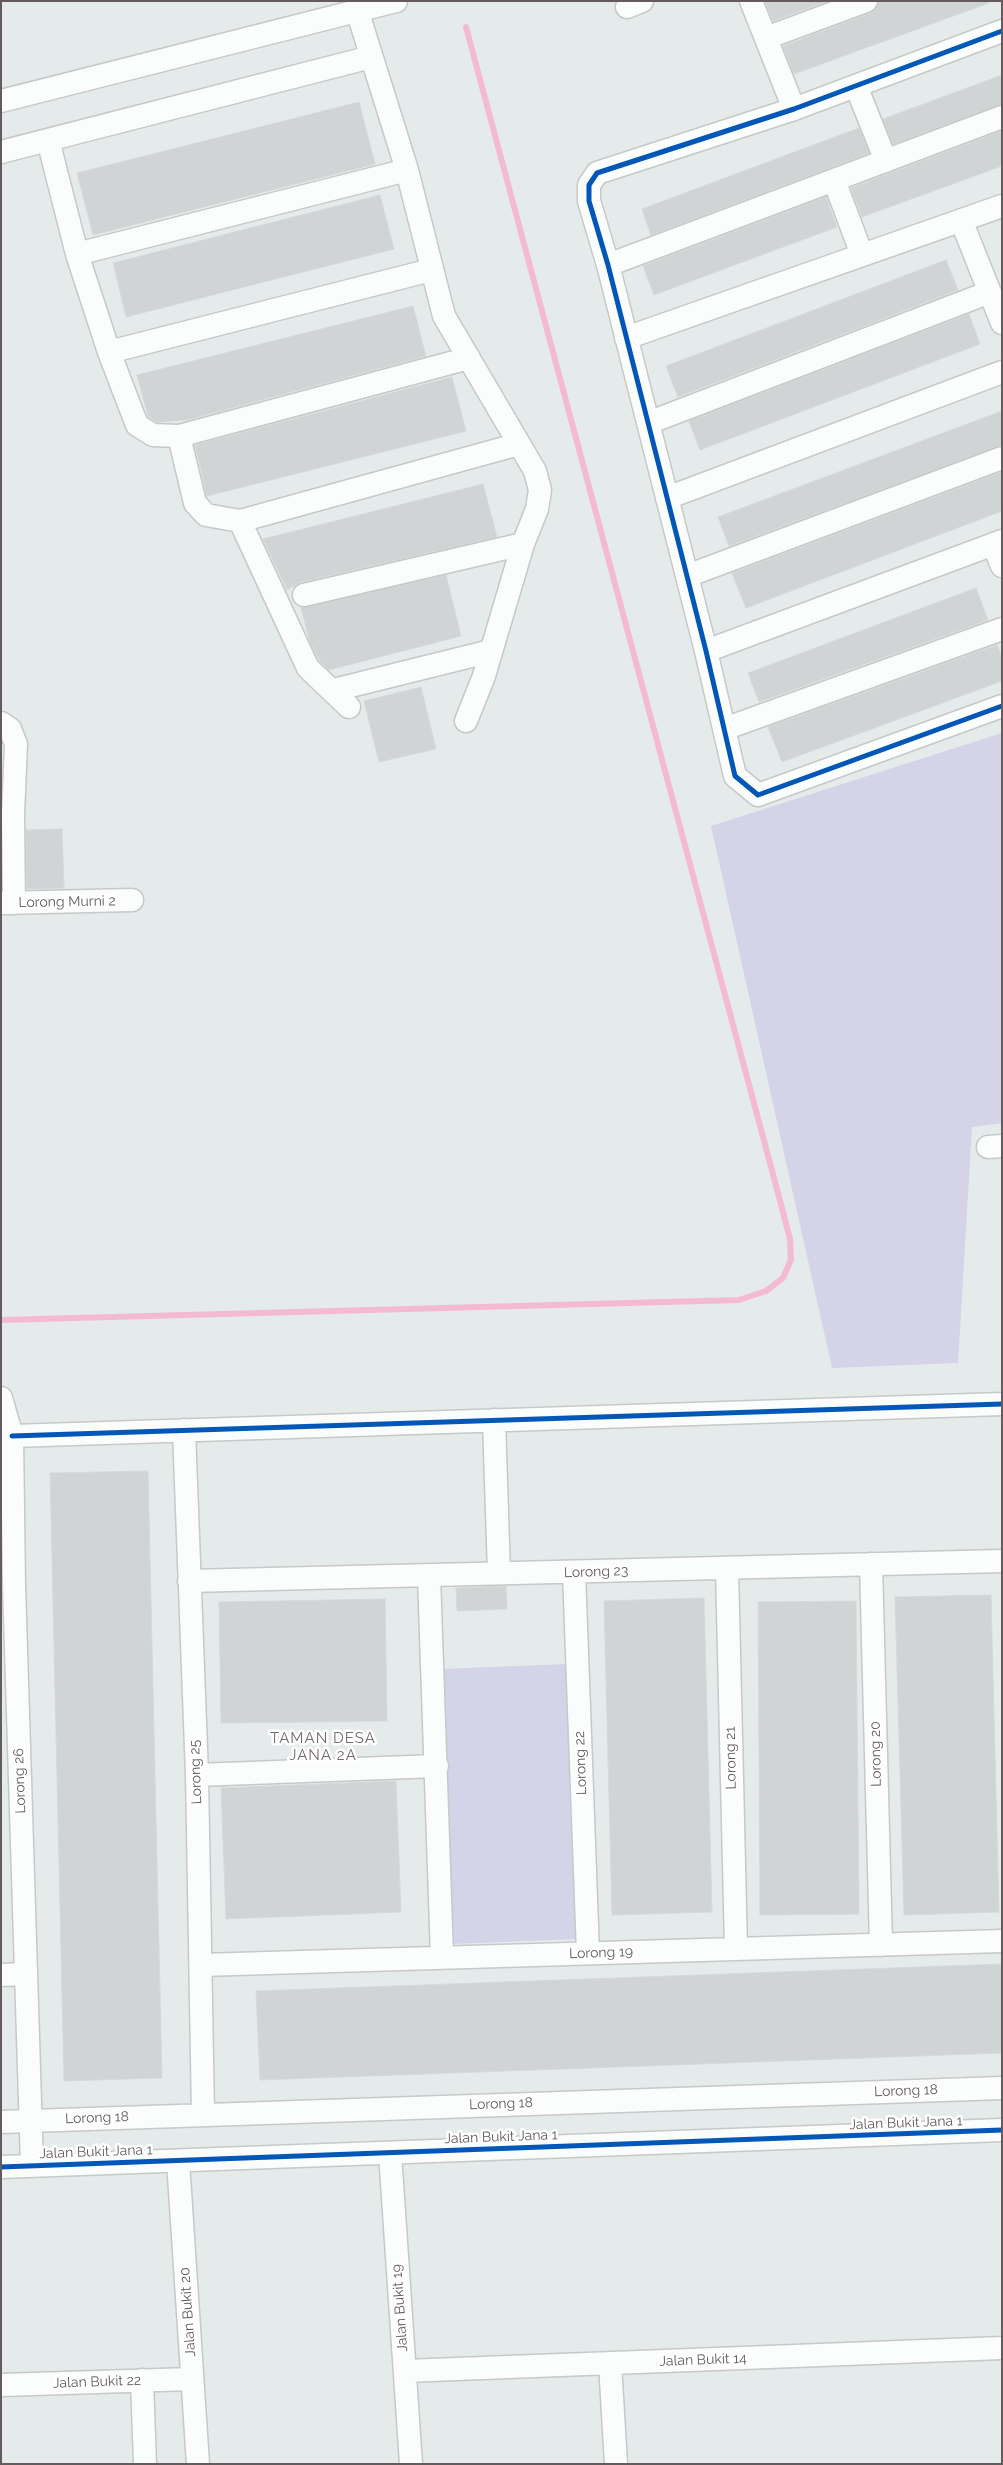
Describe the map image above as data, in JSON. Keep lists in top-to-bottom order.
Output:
{
  "streets": {
    "street": [
      "Lorong Murni 2",
      "Lorong 23",
      "Lorong 20",
      "Lorong 21",
      "Lorong 22",
      "Lorong 25",
      "Lorong 26",
      "Lorong 19",
      "Lorong 18",
      "Jalan Bukit Jana 1",
      "Jalan Bukit 19",
      "Jalan Bukit 20",
      "Jalan Bukit 14",
      "Jalan Bukit 22"
    ]
  },
  "crossings": [
    ["Lorong 23", "Lorong 20"],
    ["Lorong 23", "Lorong 21"],
    ["Lorong 23", "Lorong 22"],
    ["Lorong 23", "Lorong 25"],
    ["Lorong 20", "Lorong 19"],
    ["Lorong 21", "Lorong 19"],
    ["Lorong 22", "Lorong 19"],
    ["Lorong 25", "Lorong 19"],
    ["Lorong 25", "Lorong 18"],
    ["Lorong 26", "Lorong 18"],
    ["Lorong 26", "Jalan Bukit Jana 1"],
    ["Jalan Bukit Jana 1", "Jalan Bukit 19"],
    ["Jalan Bukit Jana 1", "Jalan Bukit 20"],
    ["Jalan Bukit 19", "Jalan Bukit 14"],
    ["Jalan Bukit 20", "Jalan Bukit 22"]
  ],
  "districts": ["TAMAN DESA JANA 2A"]
}
